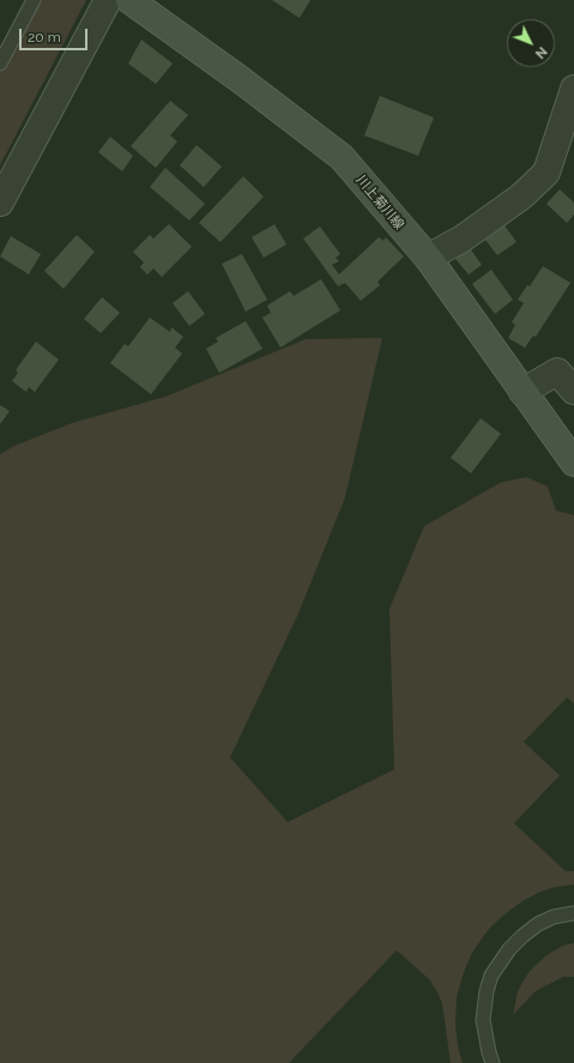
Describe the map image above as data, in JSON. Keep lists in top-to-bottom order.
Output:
{
  "streets": {
    "main road": ["川上菊川線"]
  },
  "scale_bar": "20 m",
  "north": "bottom right"
}
